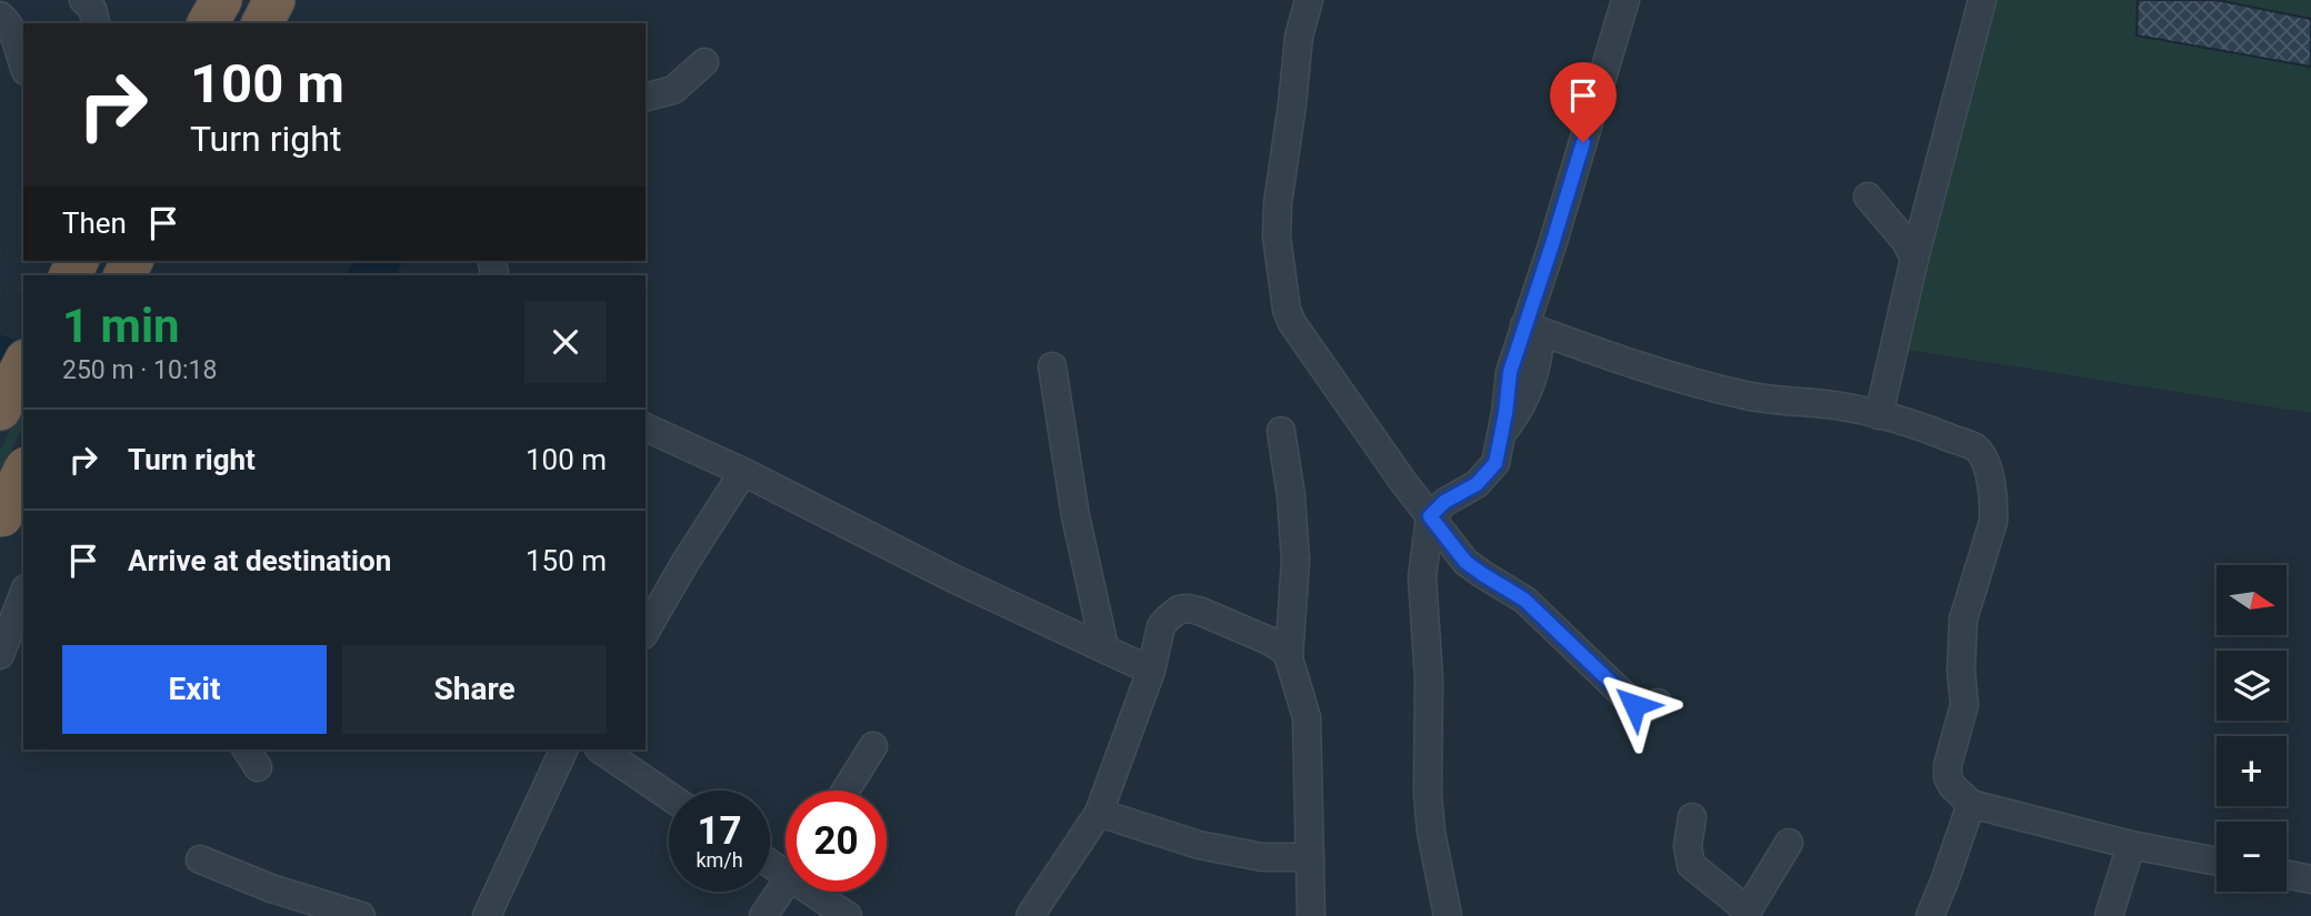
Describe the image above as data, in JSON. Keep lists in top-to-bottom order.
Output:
{
  "north": "right",
  "page": {
    "turn": ["100 m", "Turn right"],
    "then": "Then",
    "heading": ["1 min", "250 m · 10:18"],
    "list": [
      {
        "name": "Turn right",
        "value": "100 m"
      },
      {
        "name": "Arrive at destination",
        "value": "150 m"
      }
    ],
    "map_buttons": ["+", "−"],
    "buttons": ["Exit", "Share"],
    "speed": "17 km/h",
    "limit": "20"
  }
}
